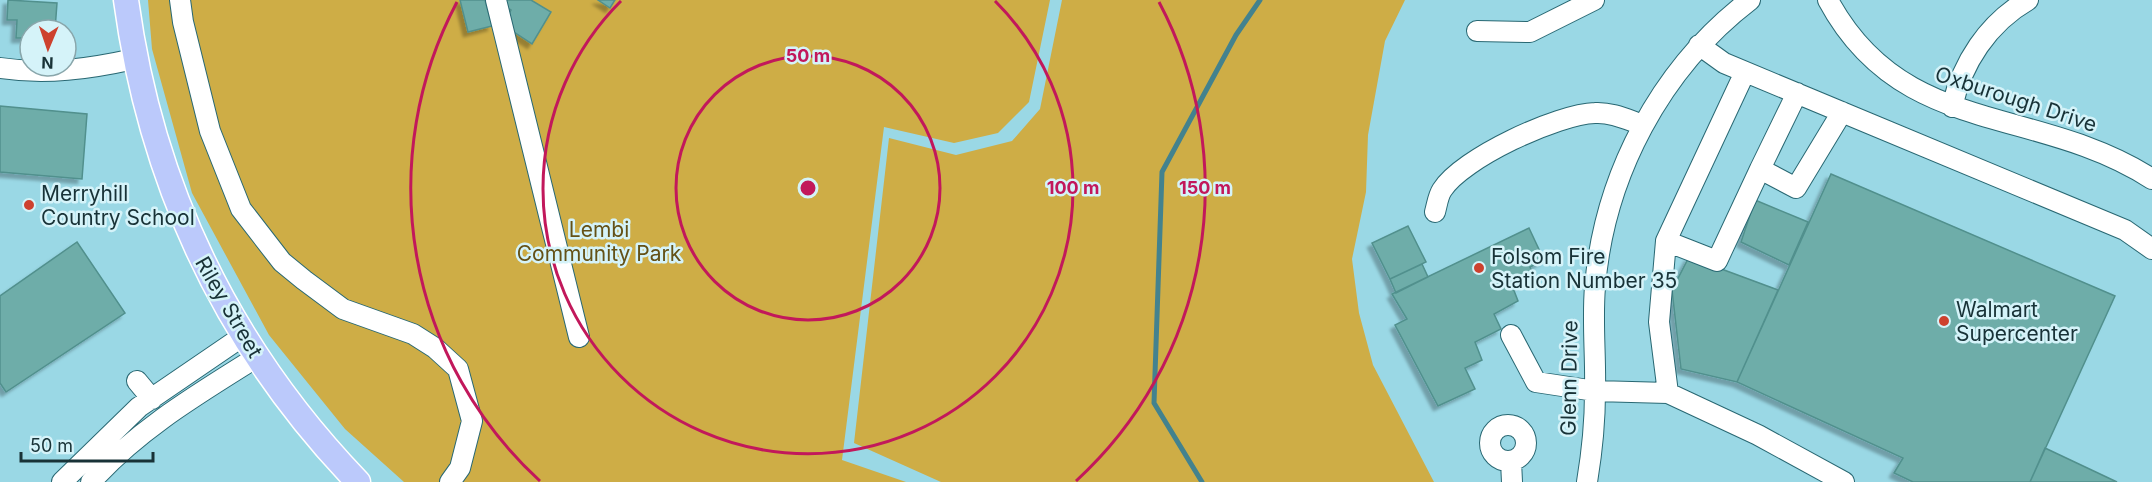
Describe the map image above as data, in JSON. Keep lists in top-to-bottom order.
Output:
{
  "streets": {
    "main road": ["Riley Street"],
    "street": ["Oxburough Drive", "Glenn Drive"]
  },
  "parks": ["Lembi Community Park"],
  "places": ["Merryhill Country School", "Folsom Fire Station Number 35", "Walmart Supercenter"],
  "scale_bar": "50 m",
  "north": "bottom",
  "rings": ["50 m", "100 m", "150 m"]
}
